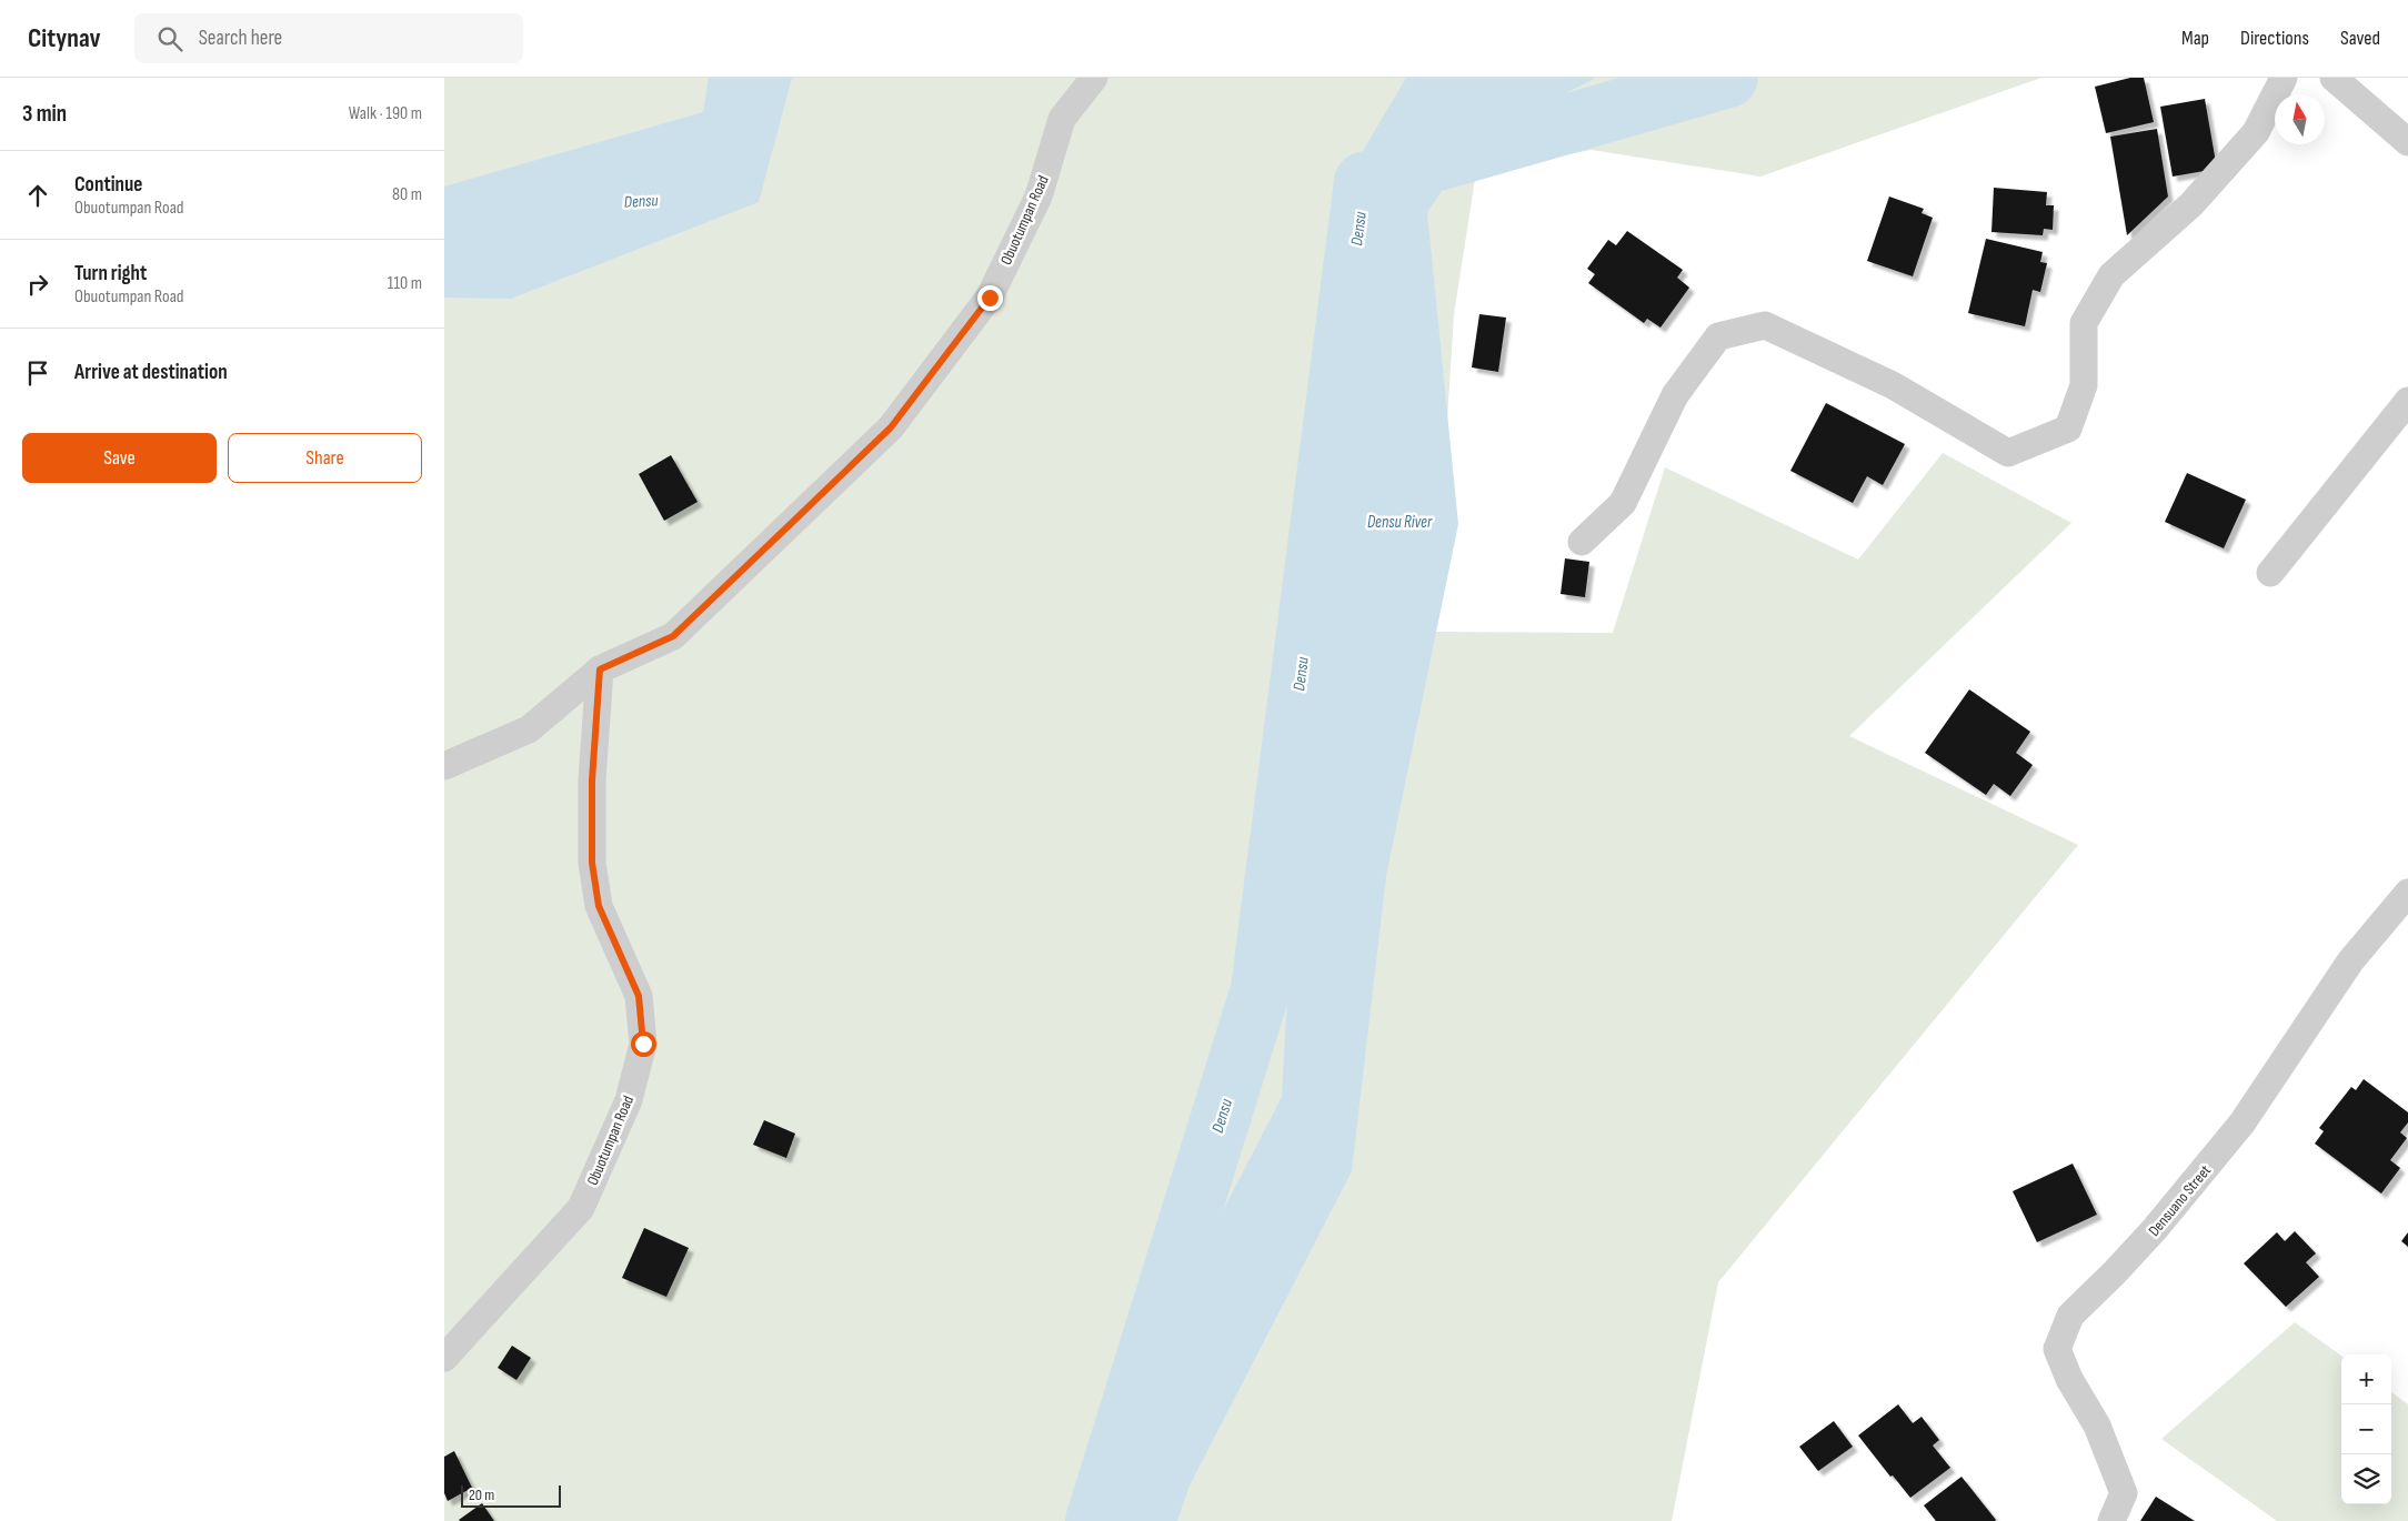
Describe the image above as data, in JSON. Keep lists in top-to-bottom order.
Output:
{
  "streets": {
    "street": ["Obuotumpan Road", "Densuano Street"]
  },
  "water": ["Densu", "Densu River"],
  "scale_bar": "20 m",
  "north": "top",
  "page": {
    "header": "Citynav",
    "search": "Search here",
    "nav": ["Map", "Directions", "Saved"],
    "heading": ["3 min", "Walk · 190 m"],
    "list": [
      ["Continue", "Obuotumpan Road", "80 m"],
      ["Turn right", "Obuotumpan Road", "110 m"],
      "Arrive at destination"
    ],
    "buttons": ["Save", "Share"],
    "map_buttons": ["+", "−"],
    "scale": "20 m"
  }
}
